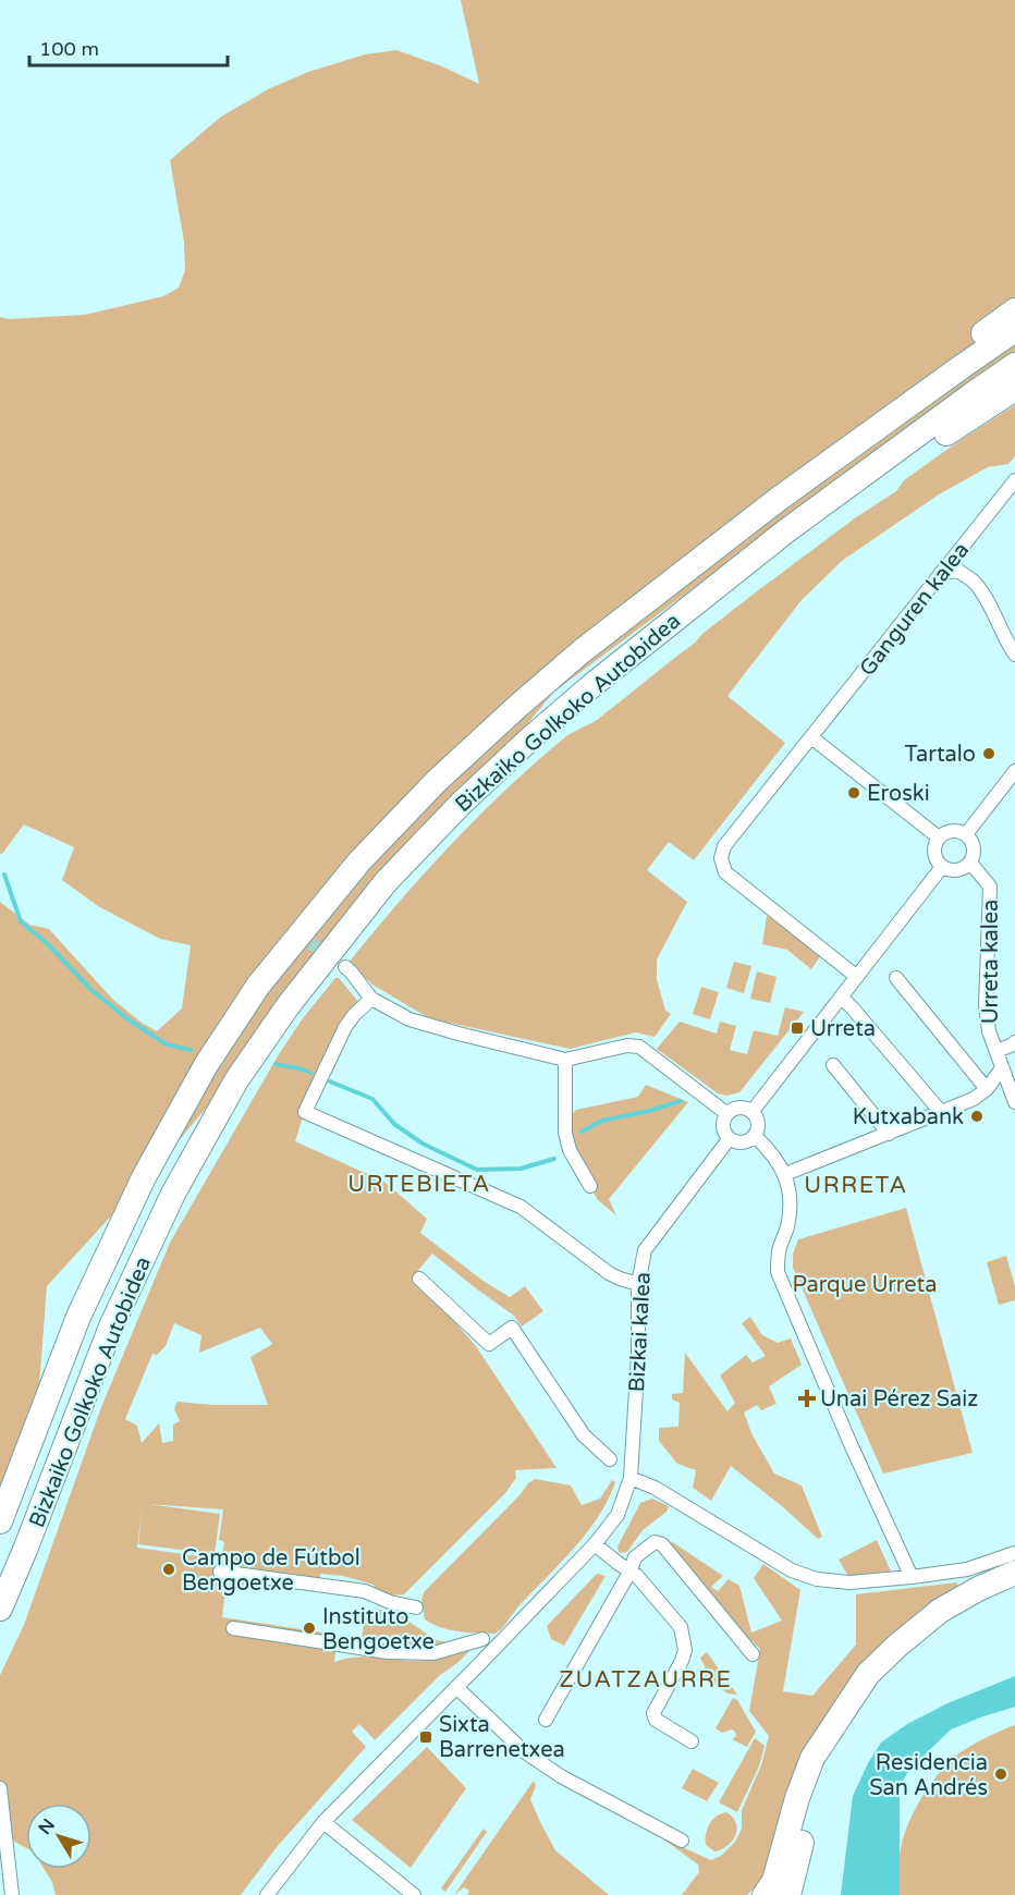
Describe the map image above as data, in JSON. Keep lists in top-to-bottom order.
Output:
{
  "streets": {
    "highway": ["Bizkaiko Golkoko Autobidea"],
    "street": ["Ganguren kalea", "Urreta kalea", "Bizkai kalea"]
  },
  "districts": ["URTEBIETA", "URRETA", "ZUATZAURRE"],
  "parks": ["Parque Urreta"],
  "places": {
    "other": [
      "Tartalo",
      "Eroski",
      "Kutxabank",
      "Campo de Fútbol Bengoetxe",
      "Instituto Bengoetxe",
      "Residencia San Andrés"
    ],
    "transit": ["Urreta", "Sixta Barrenetxea"],
    "health": ["Unai Pérez Saiz"]
  },
  "scale_bar": "100 m",
  "north": "top left"
}
